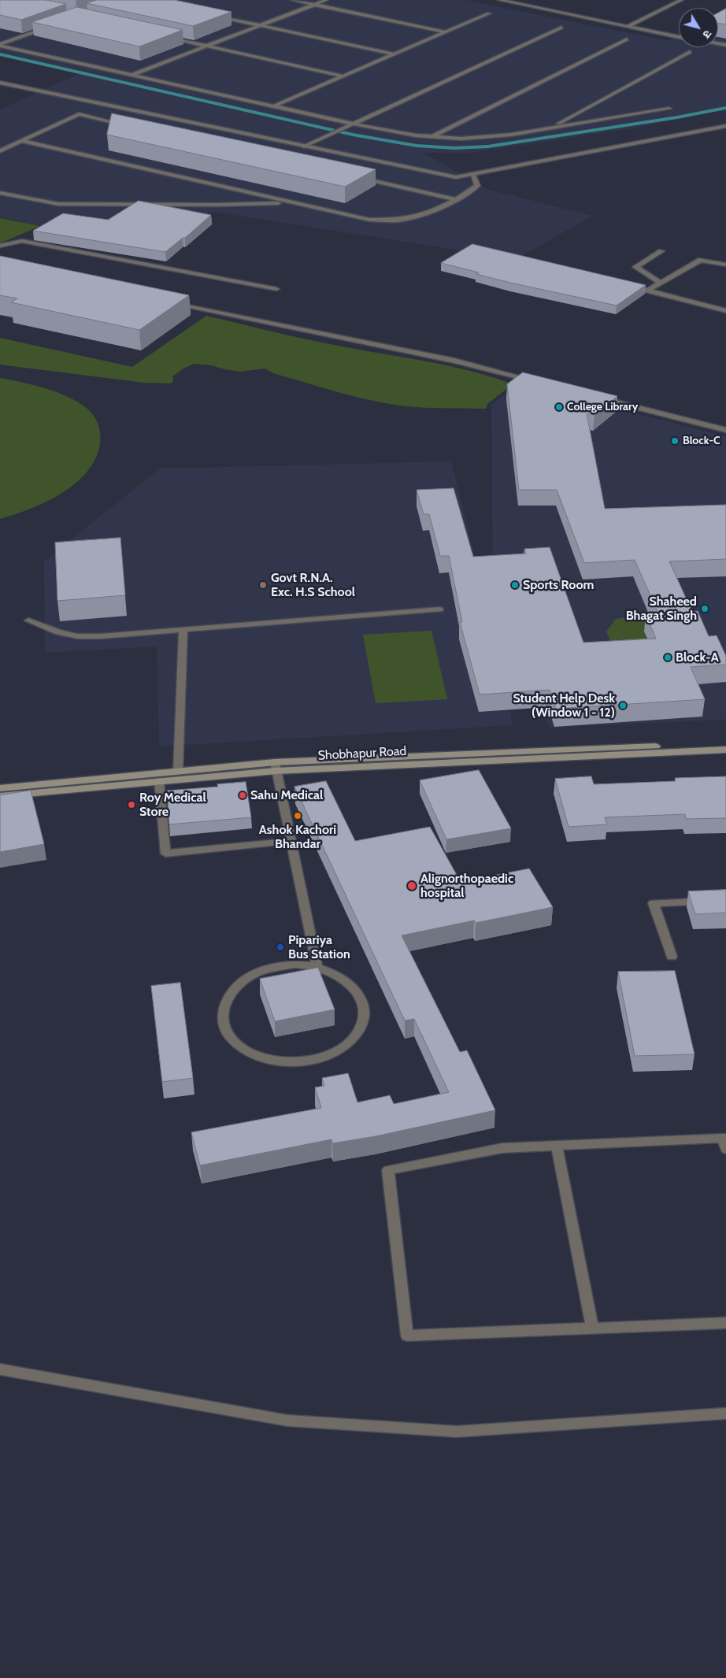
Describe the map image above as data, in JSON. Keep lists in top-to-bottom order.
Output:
{
  "streets": {
    "main road": ["Shobhapur Road"]
  },
  "places": [
    "College Library",
    "Block-C",
    "Govt R.N.A. Exc. H.S School",
    "Sports Room",
    "Shaheed Bhagat Singh",
    "Block-A",
    "Student Help Desk (Window 1 - 12)",
    "Sahu Medical",
    "Roy Medical Store",
    "Ashok Kachori Bhandar",
    "Alignorthopaedic hospital",
    "Pipariya Bus Station"
  ],
  "north": "bottom right"
}
